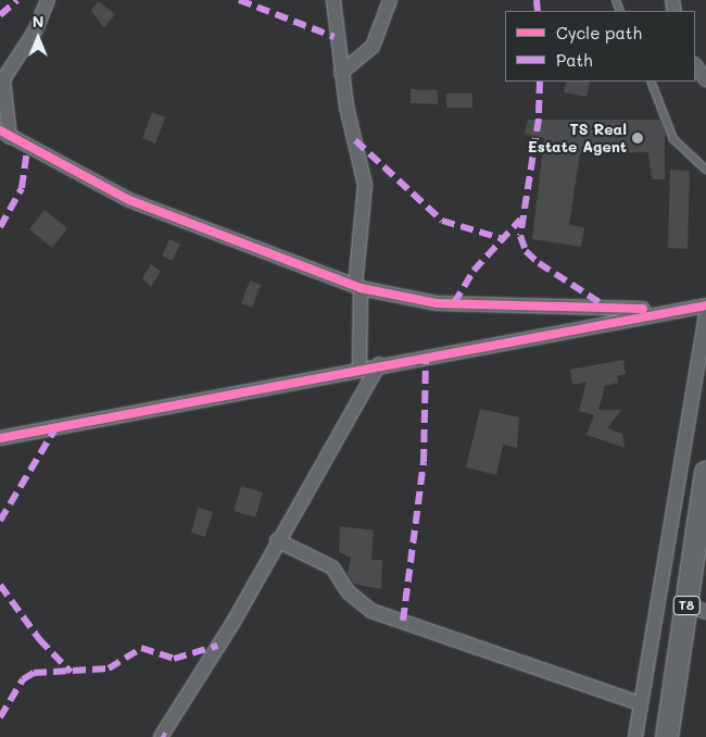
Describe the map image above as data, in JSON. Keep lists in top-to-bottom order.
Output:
{
  "streets": {
    "main road": ["T8"]
  },
  "places": ["TS Real Estate Agent"],
  "legend": ["Cycle path", "Path"],
  "north": "top"
}
